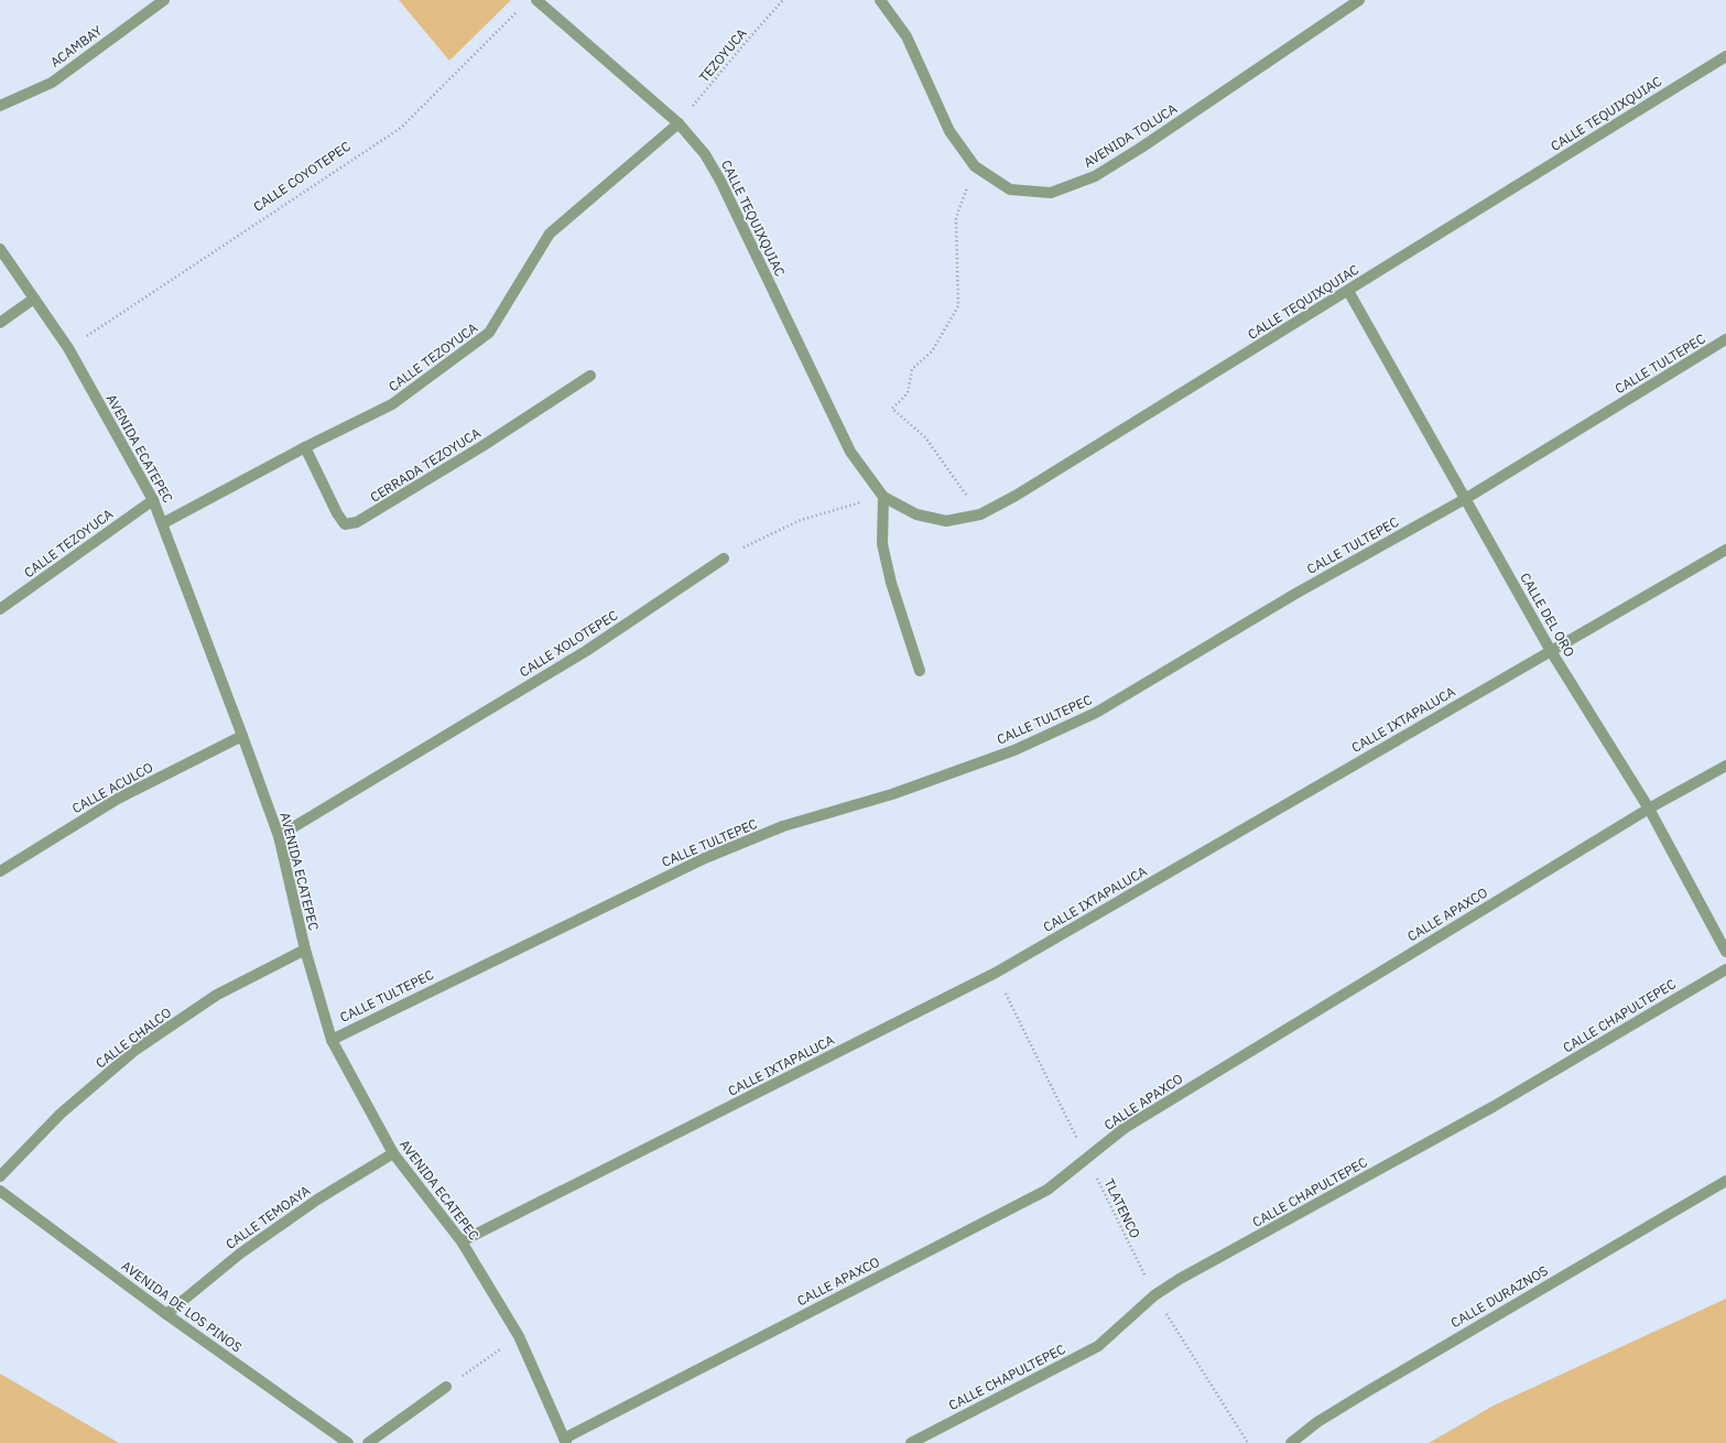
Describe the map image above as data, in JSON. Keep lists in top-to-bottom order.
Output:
{
  "streets": {
    "street": [
      "ACAMBAY",
      "CALLE TEQUIXQUIAC",
      "AVENIDA TOLUCA",
      "CALLE TEZOYUCA",
      "CALLE TULTEPEC",
      "AVENIDA ECATEPEC",
      "CERRADA TEZOYUCA",
      "CALLE DEL ORO",
      "CALLE XOLOTEPEC",
      "CALLE IXTAPALUCA",
      "CALLE ACULCO",
      "CALLE APAXCO",
      "CALLE CHAPULTEPEC",
      "CALLE CHALCO",
      "CALLE TEMOAYA",
      "CALLE DURAZNOS",
      "AVENIDA DE LOS PINOS"
    ],
    "path": ["TEZOYUCA", "CALLE COYOTEPEC", "TLATENCO"]
  },
  "crossings": [
    ["TEZOYUCA", "CALLE TEQUIXQUIAC"],
    ["TEZOYUCA", "CALLE TEZOYUCA"],
    ["CALLE TEQUIXQUIAC", "CALLE TEZOYUCA"],
    ["CALLE TEQUIXQUIAC", "CALLE DEL ORO"],
    ["CALLE COYOTEPEC", "AVENIDA ECATEPEC"],
    ["CALLE TEZOYUCA", "AVENIDA ECATEPEC"],
    ["CALLE TEZOYUCA", "CERRADA TEZOYUCA"],
    ["CALLE TULTEPEC", "AVENIDA ECATEPEC"],
    ["CALLE TULTEPEC", "CALLE DEL ORO"],
    ["AVENIDA ECATEPEC", "CALLE XOLOTEPEC"],
    ["AVENIDA ECATEPEC", "CALLE IXTAPALUCA"],
    ["AVENIDA ECATEPEC", "CALLE ACULCO"],
    ["AVENIDA ECATEPEC", "CALLE APAXCO"],
    ["AVENIDA ECATEPEC", "CALLE CHALCO"],
    ["AVENIDA ECATEPEC", "CALLE TEMOAYA"],
    ["CALLE DEL ORO", "CALLE IXTAPALUCA"],
    ["CALLE DEL ORO", "CALLE APAXCO"],
    ["CALLE IXTAPALUCA", "TLATENCO"],
    ["CALLE APAXCO", "TLATENCO"],
    ["CALLE CHAPULTEPEC", "TLATENCO"],
    ["CALLE TEMOAYA", "AVENIDA DE LOS PINOS"]
  ]
}
